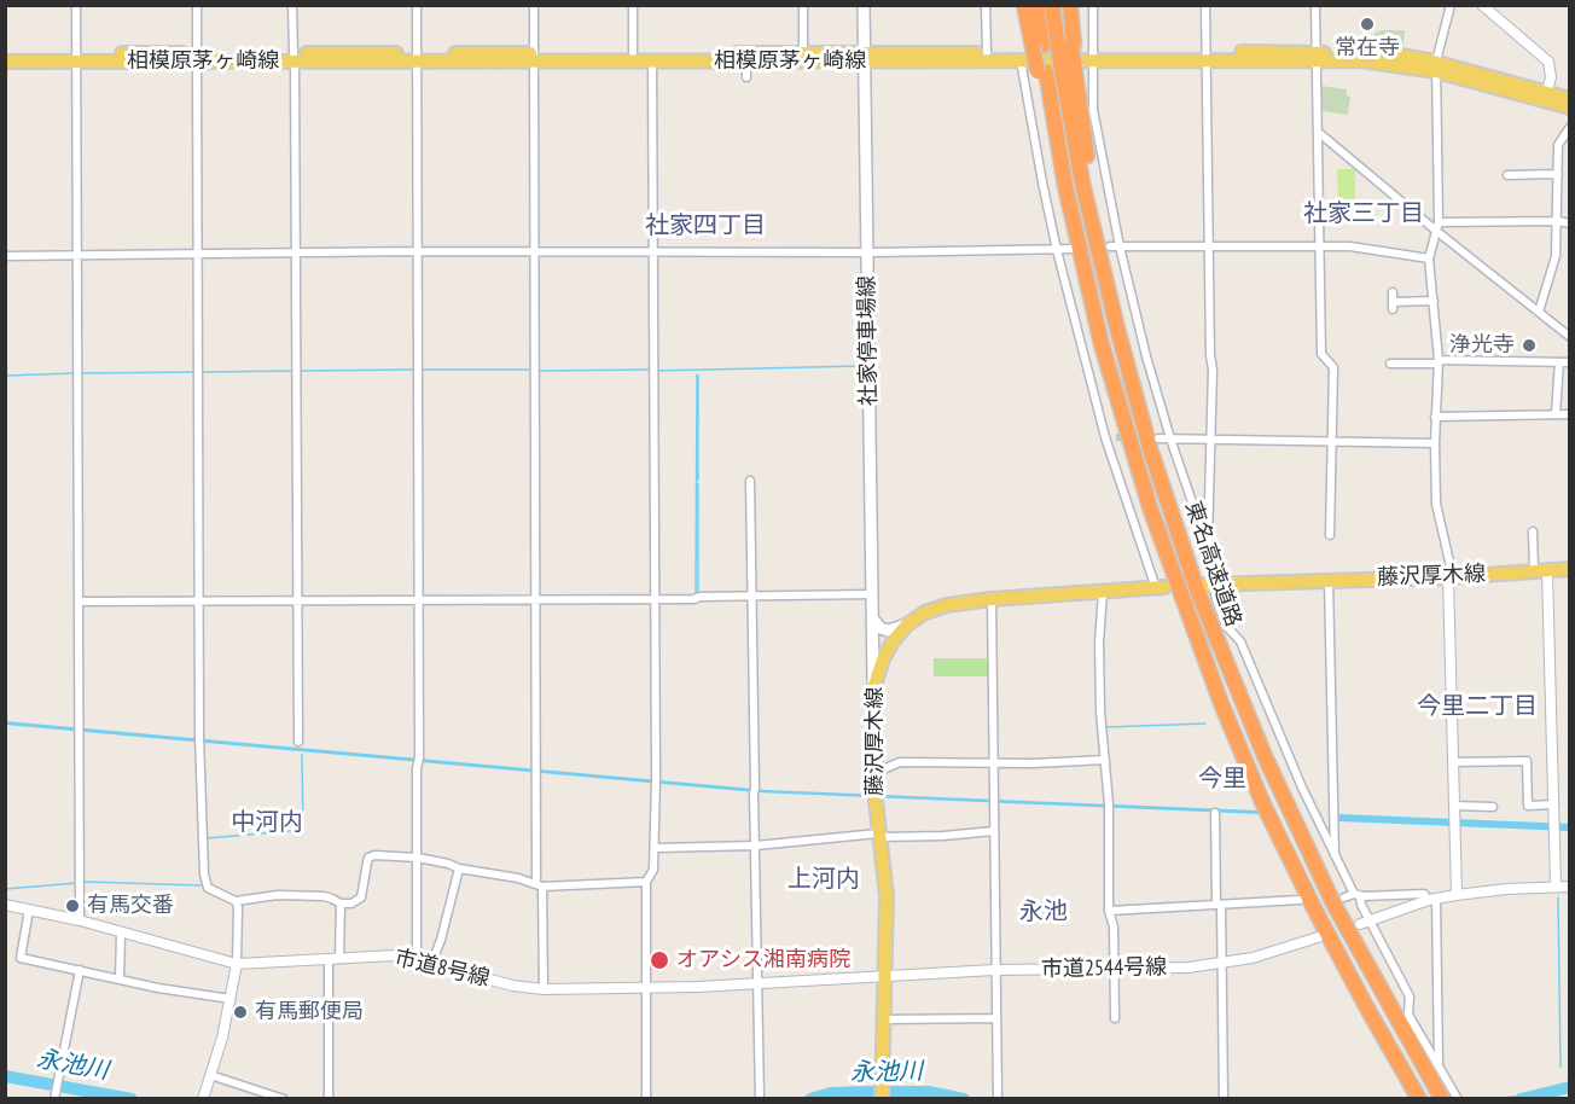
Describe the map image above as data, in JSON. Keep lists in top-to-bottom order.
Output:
{
  "streets": {
    "highway": ["東名高速道路"],
    "main road": ["相模原茅ヶ崎線", "社家停車場線", "藤沢厚木線"],
    "street": ["市道8号線", "市道2544号線"]
  },
  "crossings": [
    ["相模原茅ヶ崎線", "社家停車場線"],
    ["社家停車場線", "藤沢厚木線"],
    ["東名高速道路", "藤沢厚木線"],
    ["藤沢厚木線", "市道8号線"],
    ["藤沢厚木線", "市道2544号線"],
    ["市道8号線", "市道2544号線"]
  ],
  "districts": [
    "社家三丁目",
    "社家四丁目",
    "今里二丁目",
    "今里",
    "中河内",
    "上河内",
    "永池"
  ],
  "water": ["永池川"],
  "places": [
    "常在寺",
    "浄光寺",
    "有馬交番",
    "オアシス湘南病院",
    "有馬郵便局"
  ]
}
